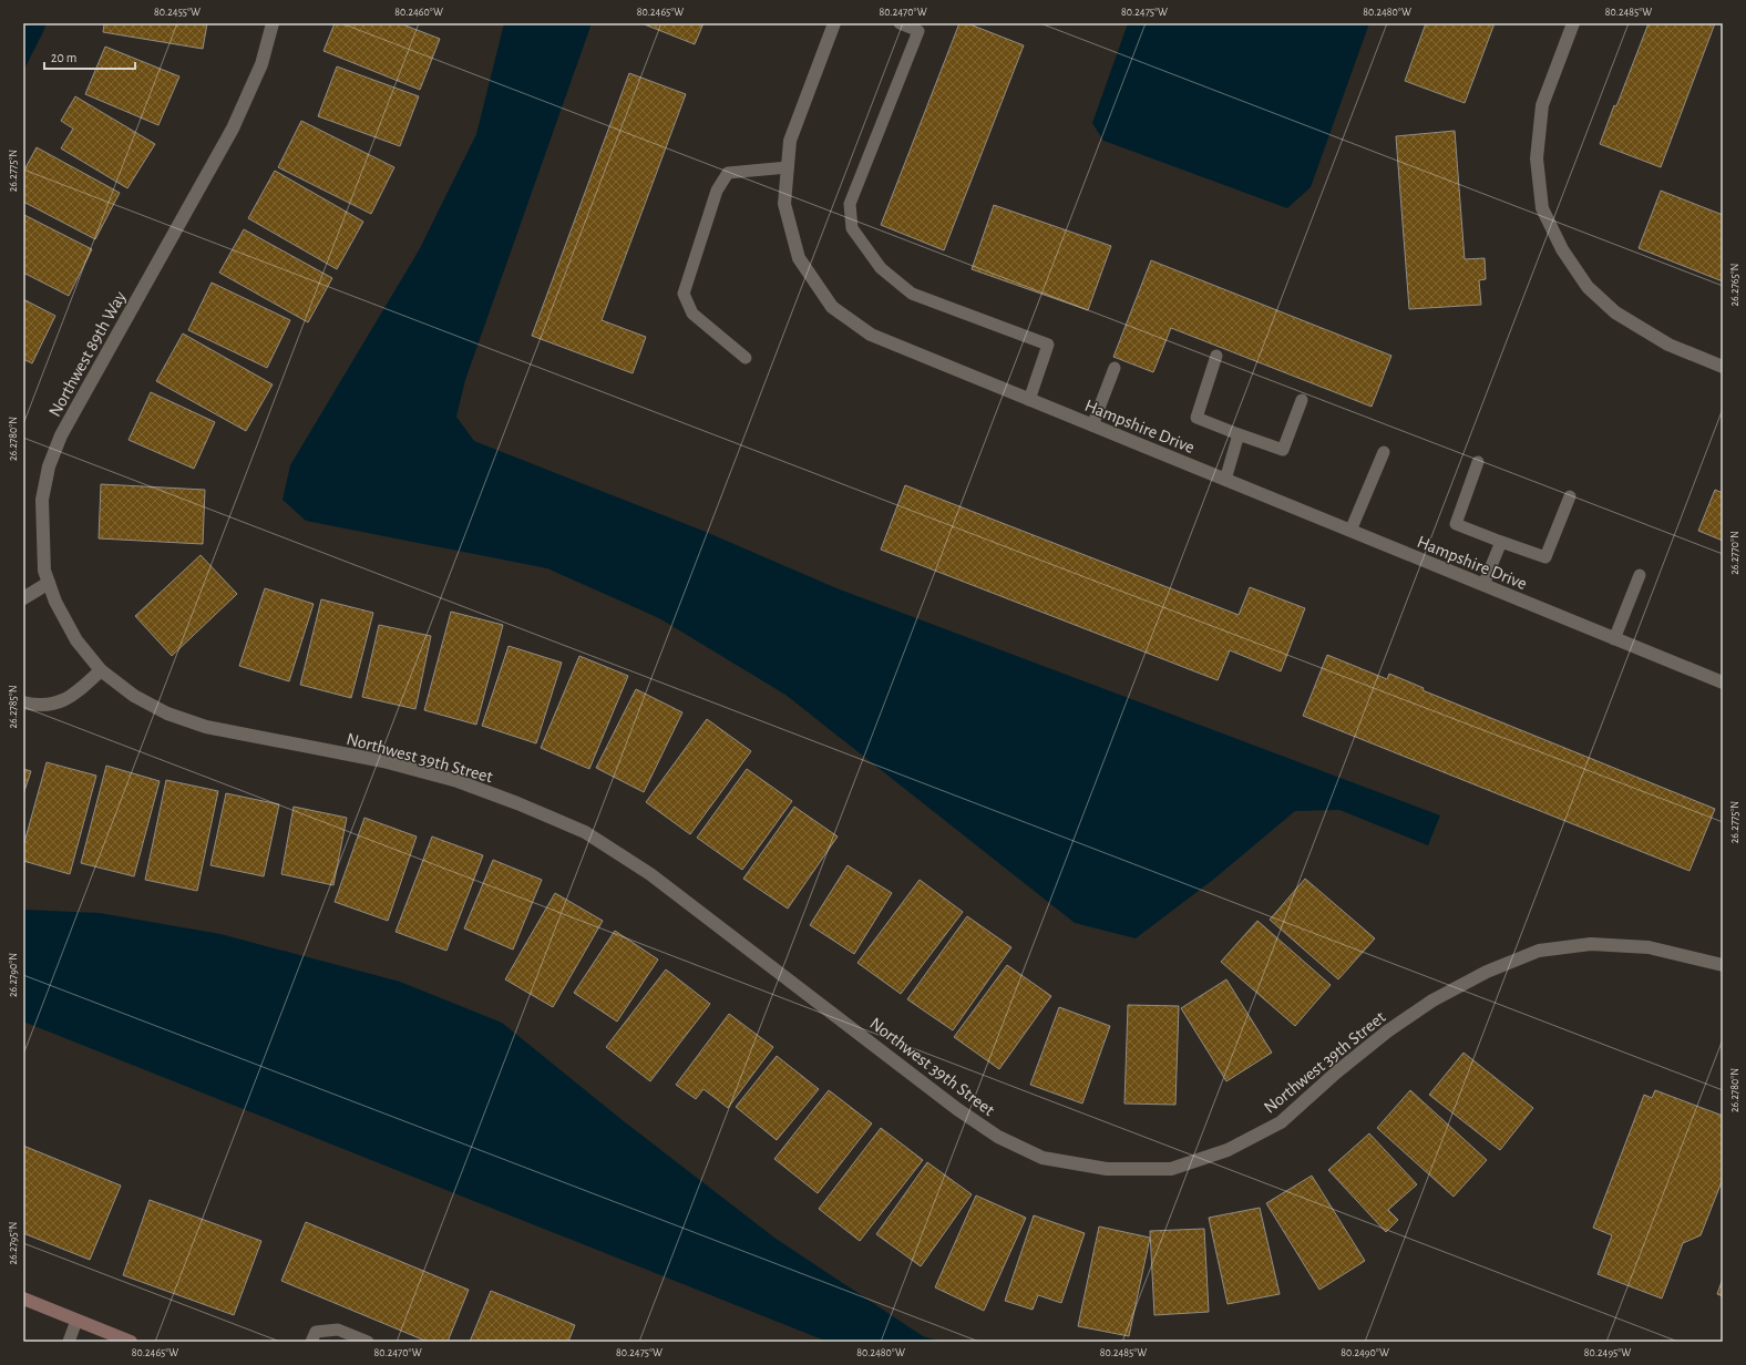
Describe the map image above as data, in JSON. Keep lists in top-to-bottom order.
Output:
{
  "streets": {
    "street": ["Northwest 89th Way", "Hampshire Drive", "Northwest 39th Street"]
  },
  "crossings": [
    ["Northwest 89th Way", "Northwest 39th Street"]
  ],
  "scale_bar": "20 m",
  "coordinates": [
    "80.2455°W",
    "80.2460°W",
    "80.2465°W",
    "80.2470°W",
    "80.2475°W",
    "80.2480°W",
    "80.2485°W",
    "26.2775°N",
    "26.2765°N",
    "26.2780°N",
    "26.2770°N",
    "26.2785°N",
    "26.2790°N",
    "26.2795°N",
    "80.2490°W",
    "80.2495°W"
  ]
}
